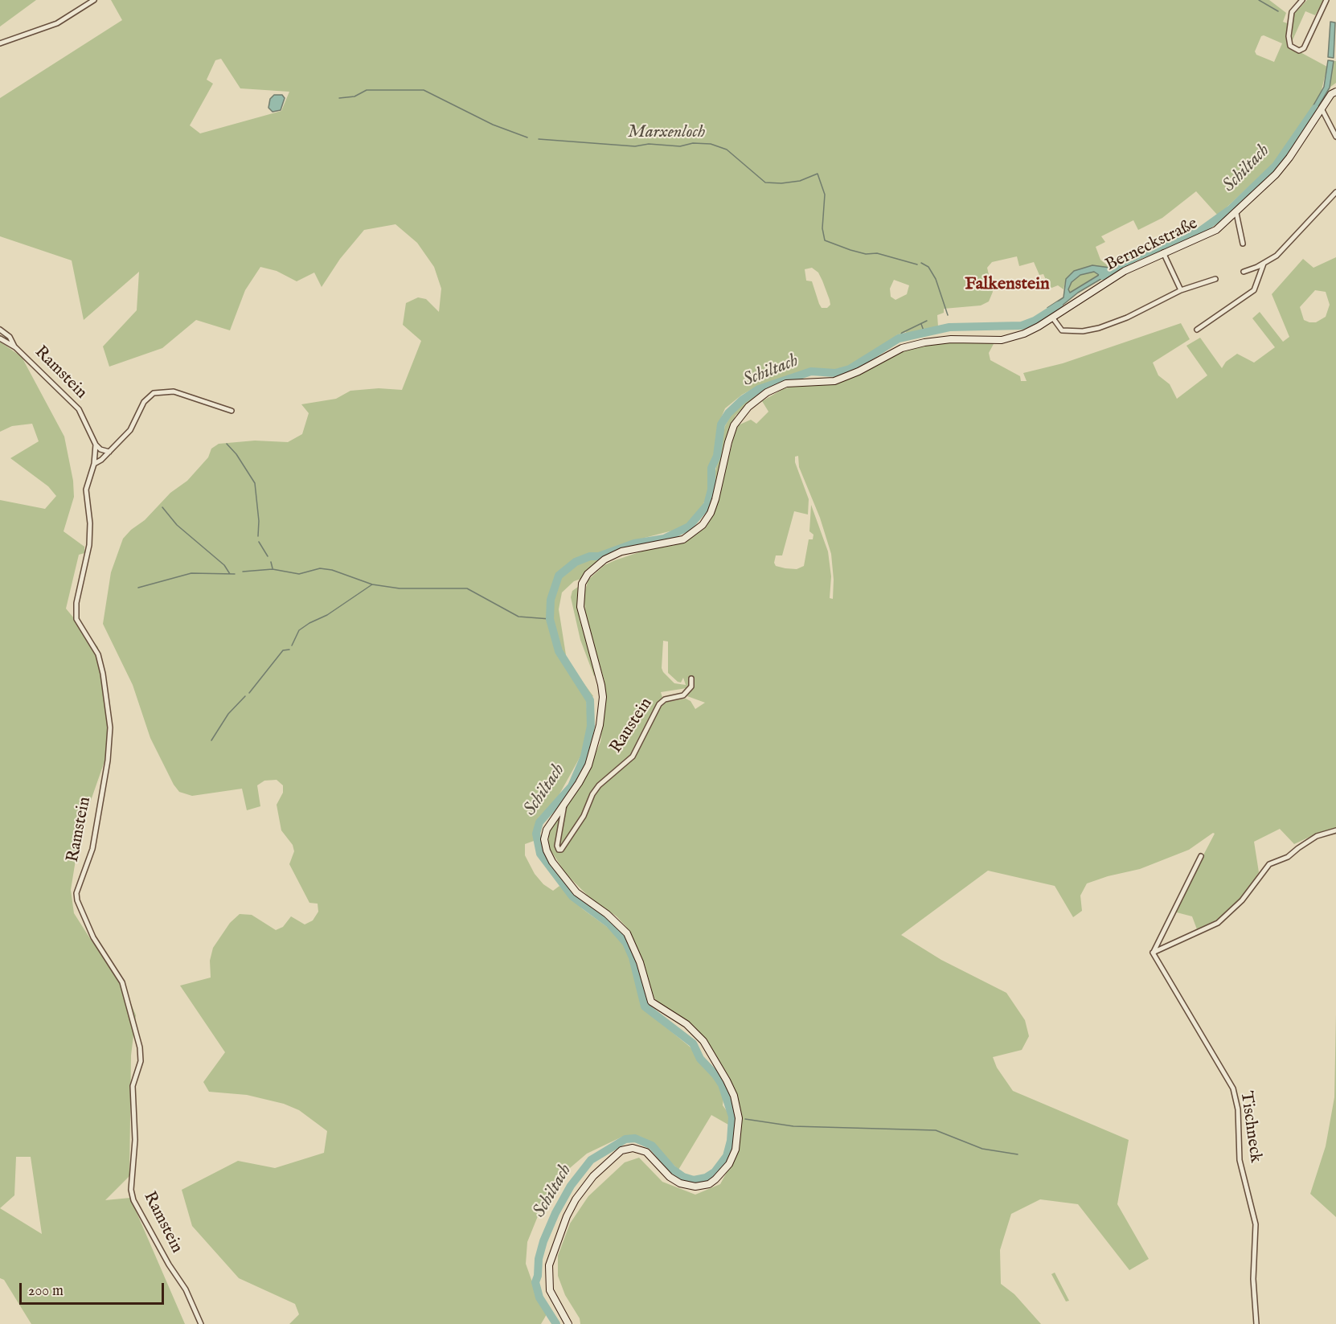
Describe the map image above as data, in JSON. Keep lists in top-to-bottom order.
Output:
{
  "streets": {
    "main road": ["Berneckstraße"],
    "street": ["Ramstein", "Raustein", "Tischneck"]
  },
  "crossings": [
    ["Berneckstraße", "Raustein"]
  ],
  "districts": ["Falkenstein"],
  "water": ["Marxenloch", "Schiltach"],
  "scale_bar": "200 m"
}
